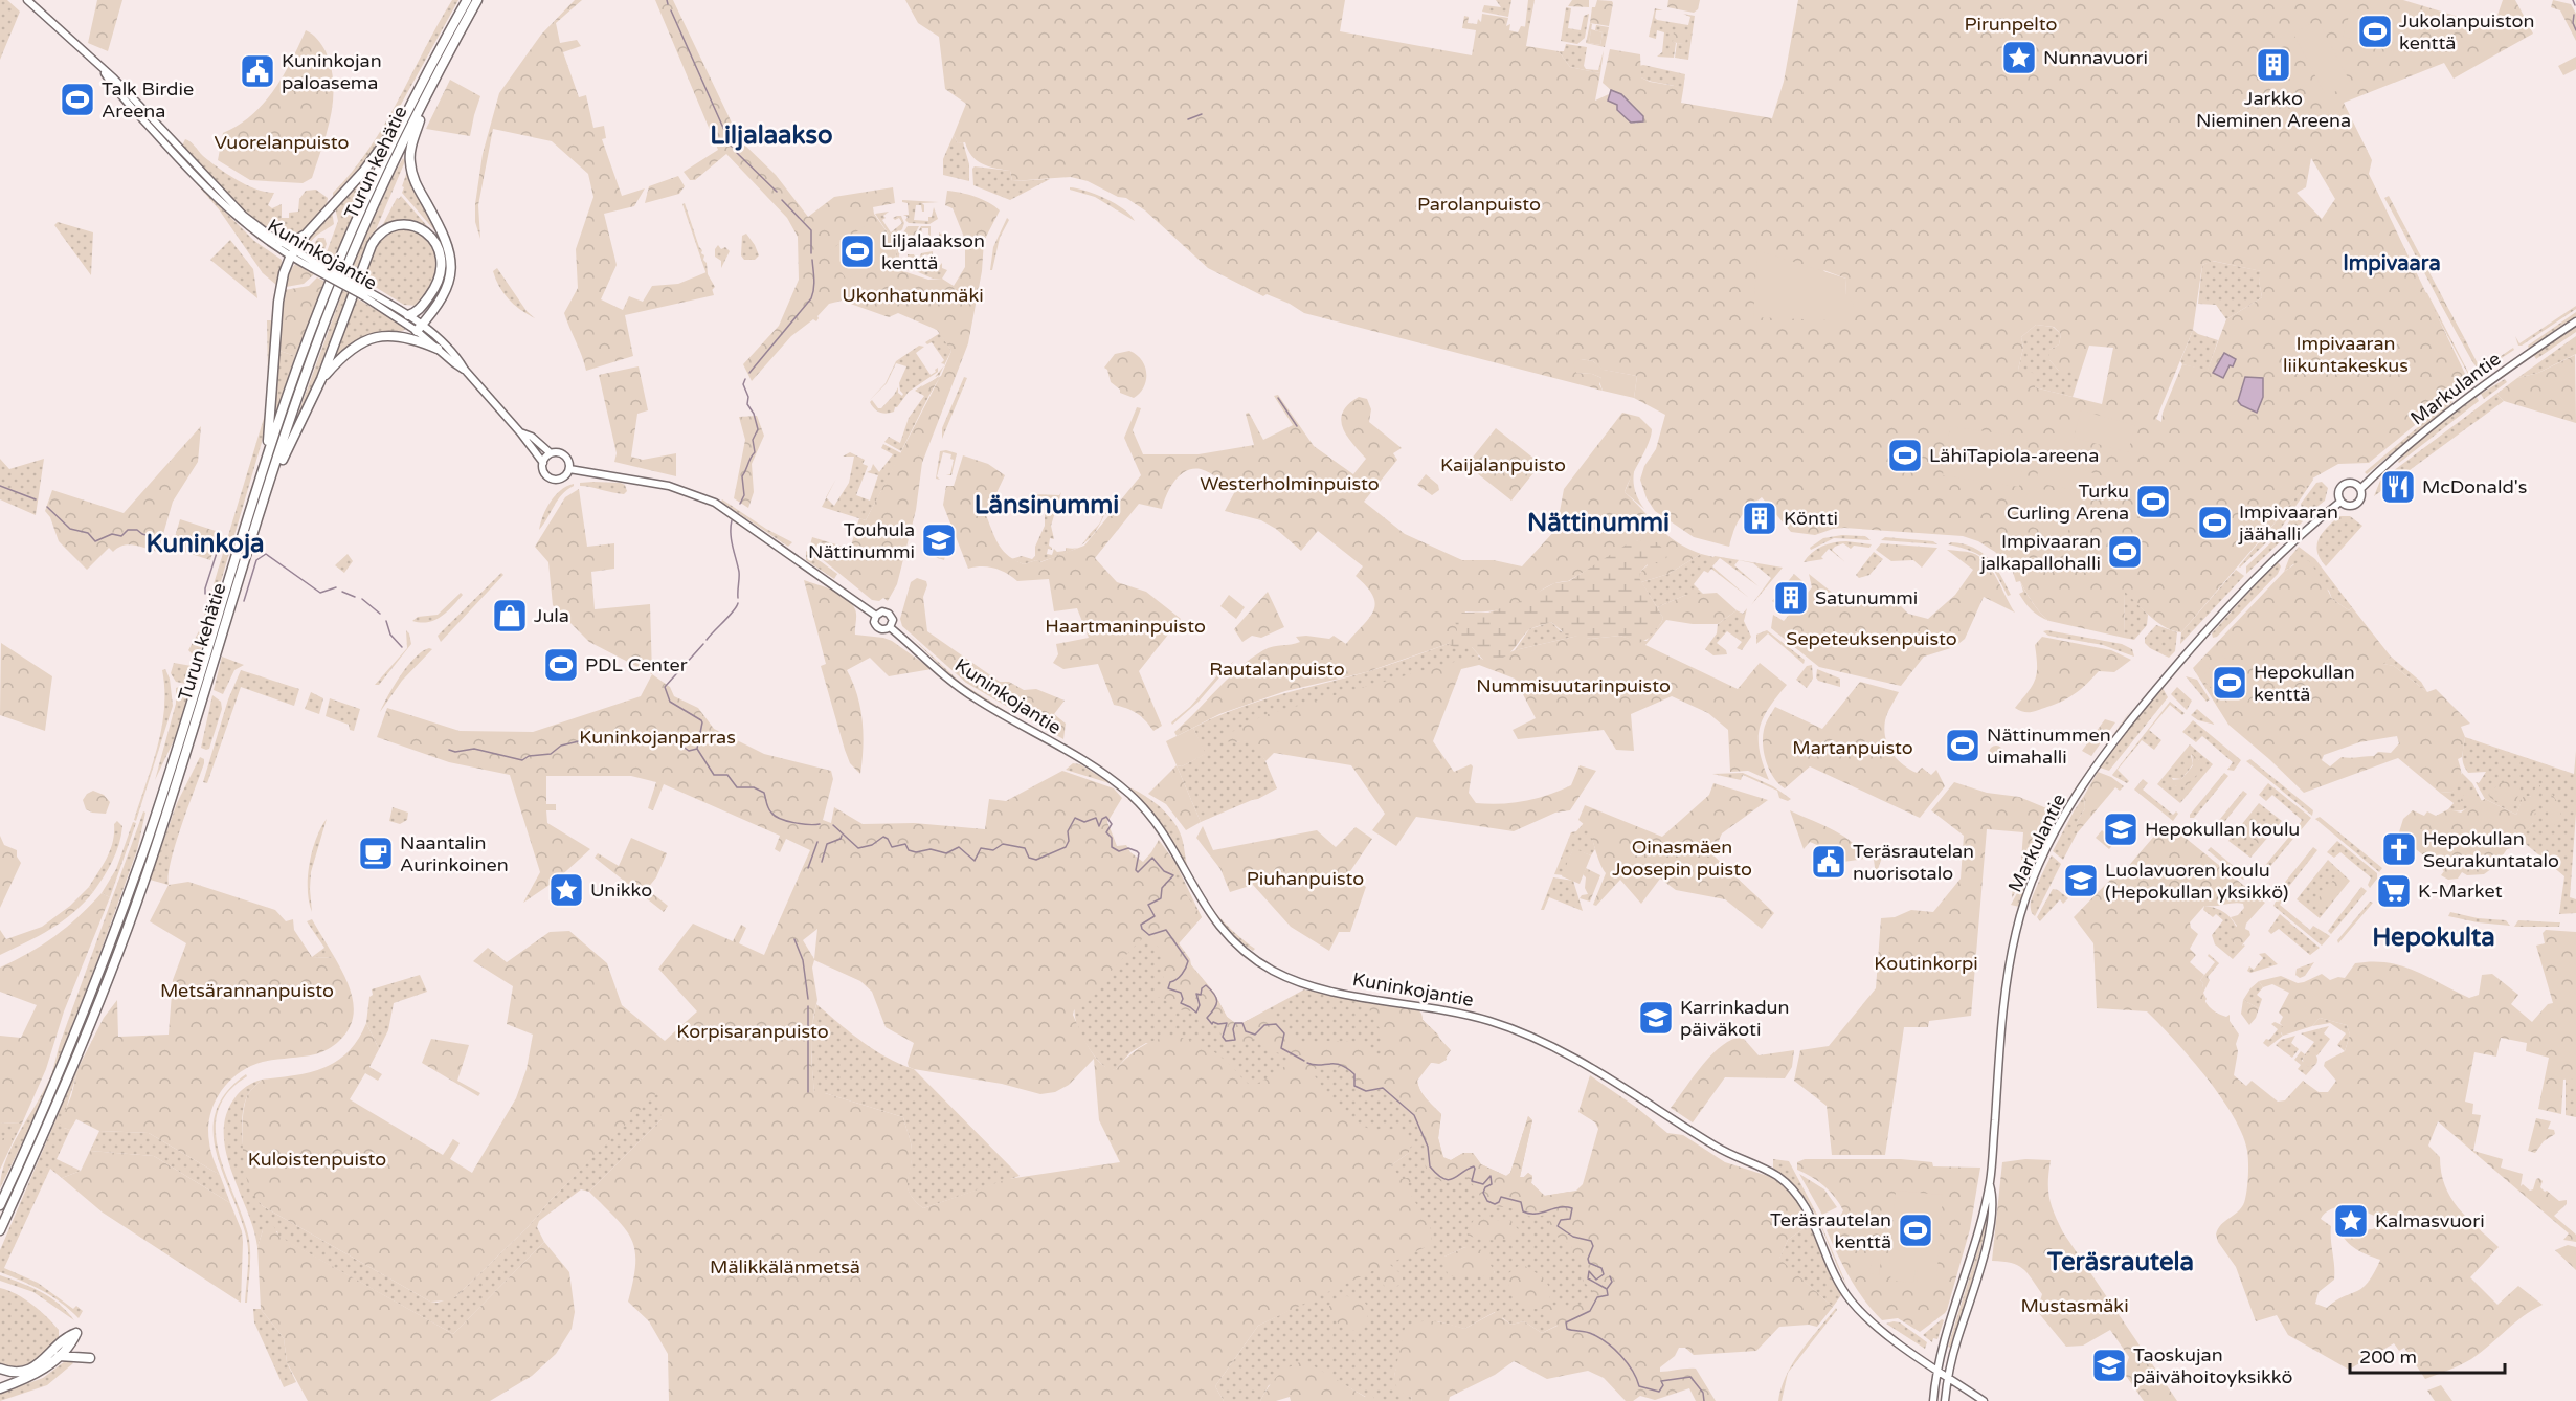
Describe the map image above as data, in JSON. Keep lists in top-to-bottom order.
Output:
{
  "streets": {
    "highway": ["Turun kehätie"],
    "main road": ["Kuninkojantie", "Markulantie"]
  },
  "crossings": [
    ["Kuninkojantie", "Markulantie"]
  ],
  "districts": [
    "Liljalaakso",
    "Impivaara",
    "Länsinummi",
    "Nättinummi",
    "Kuninkoja",
    "Hepokulta",
    "Teräsrautela"
  ],
  "parks": [
    "Pirunpelto",
    "Vuorelanpuisto",
    "Parolanpuisto",
    "Ukonhatunmäki",
    "Impivaaran liikuntakeskus",
    "Kaijalanpuisto",
    "Westerholminpuisto",
    "Haartmaninpuisto",
    "Sepeteuksenpuisto",
    "Rautalanpuisto",
    "Nummisuutarinpuisto",
    "Kuninkojanparras",
    "Martanpuisto",
    "Oinasmäen Joosepin puisto",
    "Piuhanpuisto",
    "Koutinkorpi",
    "Metsärannanpuisto",
    "Korpisaranpuisto",
    "Kuloistenpuisto",
    "Mälikkälänmetsä",
    "Mustasmäki"
  ],
  "places": {
    "sports": [
      "Jukolanpuiston kenttä",
      "Talk Birdie Areena",
      "Liljalaakson kenttä",
      "LähiTapiola-areena",
      "Turku Curling Arena",
      "Impivaaran jäähalli",
      "Impivaaran jalkapallohalli",
      "PDL Center",
      "Hepokullan kenttä",
      "Nättinummen uimahalli",
      "Teräsrautelan kenttä"
    ],
    "place": ["Nunnavuori", "Unikko", "Kalmasvuori"],
    "building": ["Jarkko Nieminen Areena", "Köntti", "Satunummi"],
    "public building": ["Kuninkojan paloasema", "Teräsrautelan nuorisotalo"],
    "restaurant": ["McDonald's"],
    "school or university": [
      "Touhula Nättinummi",
      "Hepokullan koulu",
      "Luolavuoren koulu (Hepokullan yksikkö)",
      "Karrinkadun päiväkoti",
      "Taoskujan päivähoitoyksikkö"
    ],
    "shop": ["Jula"],
    "church": ["Hepokullan Seurakuntatalo"],
    "cafe": ["Naantalin Aurinkoinen"],
    "supermarket": ["K-Market"]
  },
  "scale_bar": "200 m"
}
